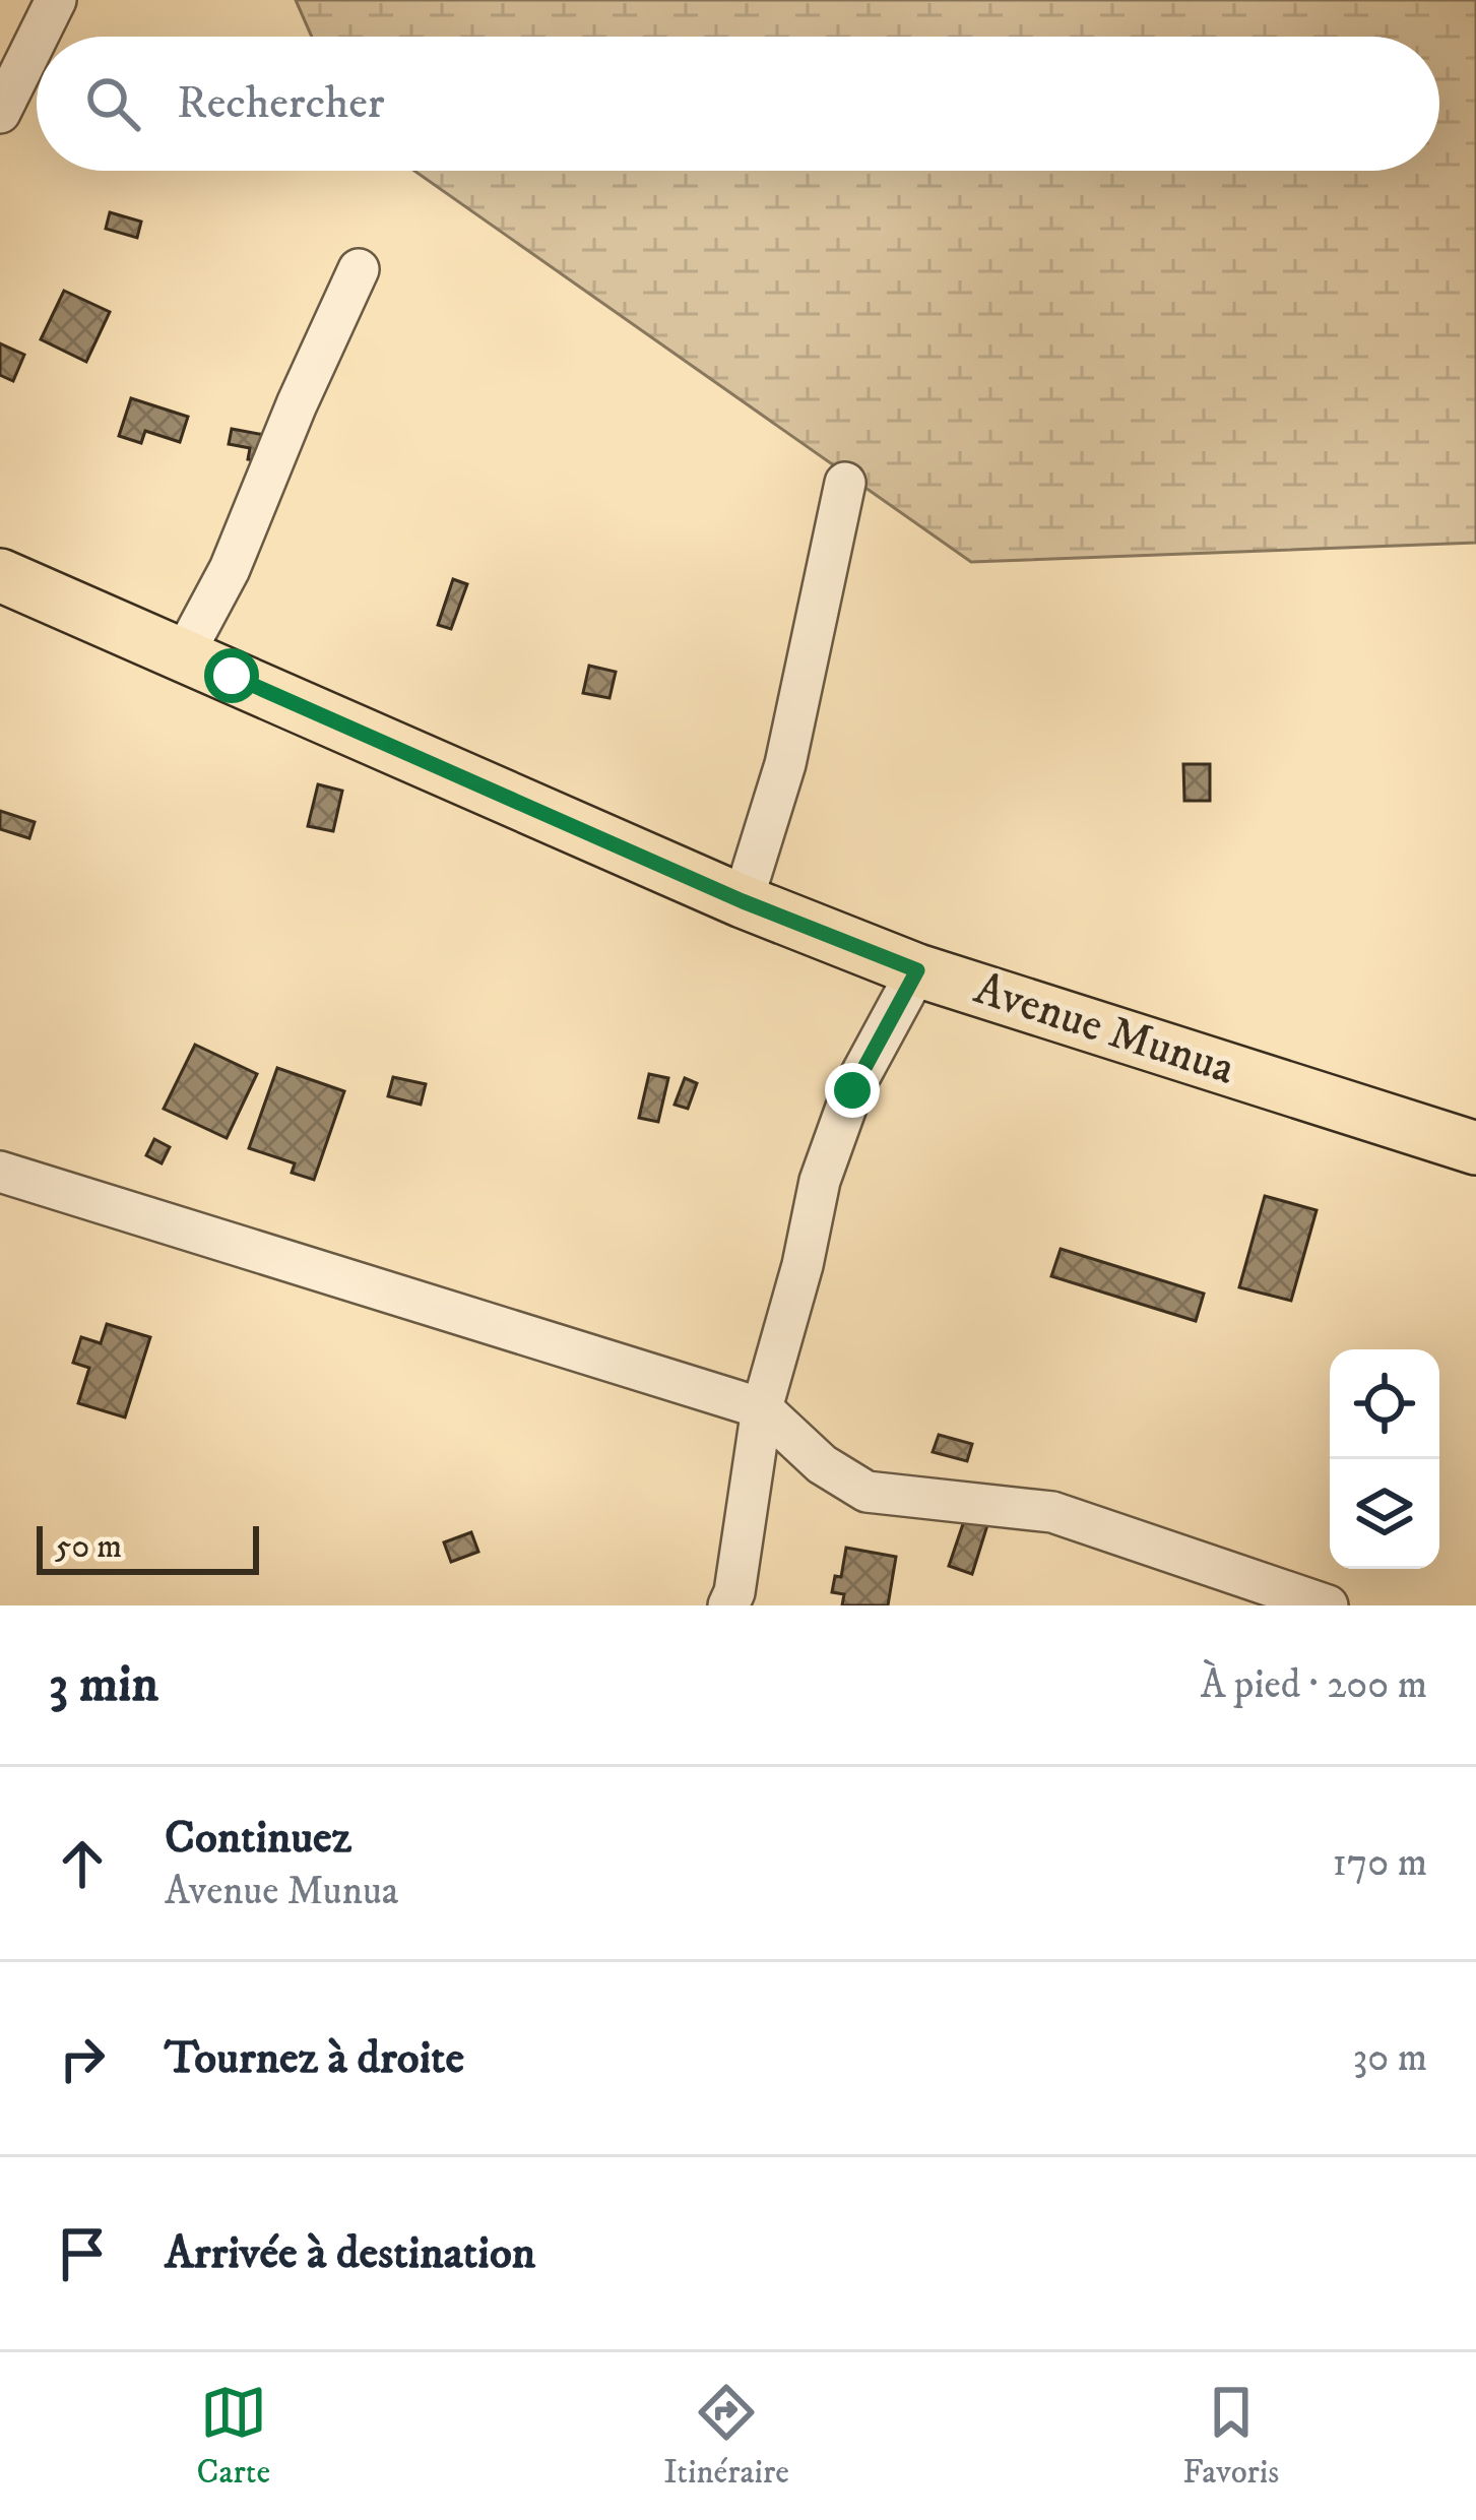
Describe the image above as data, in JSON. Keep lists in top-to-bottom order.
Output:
{
  "streets": {
    "main road": ["Avenue Munua"]
  },
  "scale_bar": "50 m",
  "page": {
    "search": "Rechercher",
    "scale": "50 m",
    "heading": ["3 min", "À pied · 200 m"],
    "list": [
      ["Continuez", "Avenue Munua", "170 m"],
      ["Tournez à droite", "30 m"],
      "Arrivée à destination"
    ],
    "nav": ["Carte", "Itinéraire", "Favoris"]
  }
}
